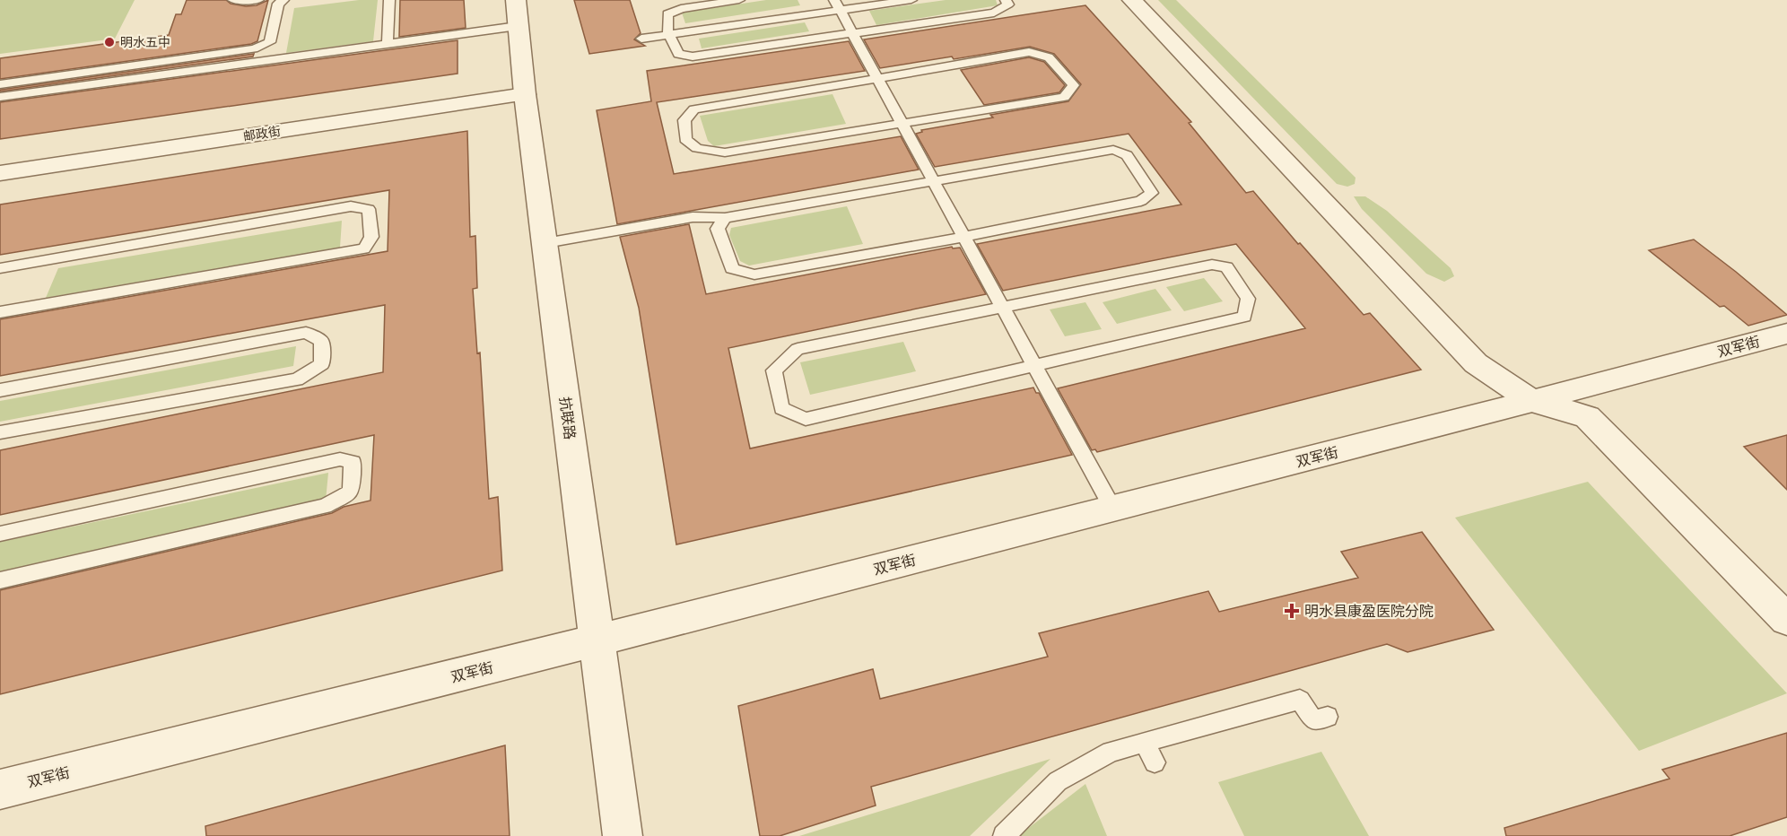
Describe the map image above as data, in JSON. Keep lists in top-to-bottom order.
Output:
{
  "streets": {
    "street": ["邮政街", "双军街", "抗联路"]
  },
  "crossings": [
    ["邮政街", "抗联路"],
    ["双军街", "抗联路"]
  ],
  "places": {
    "other": ["明水五中"],
    "health": ["明水县康盈医院分院"]
  }
}
